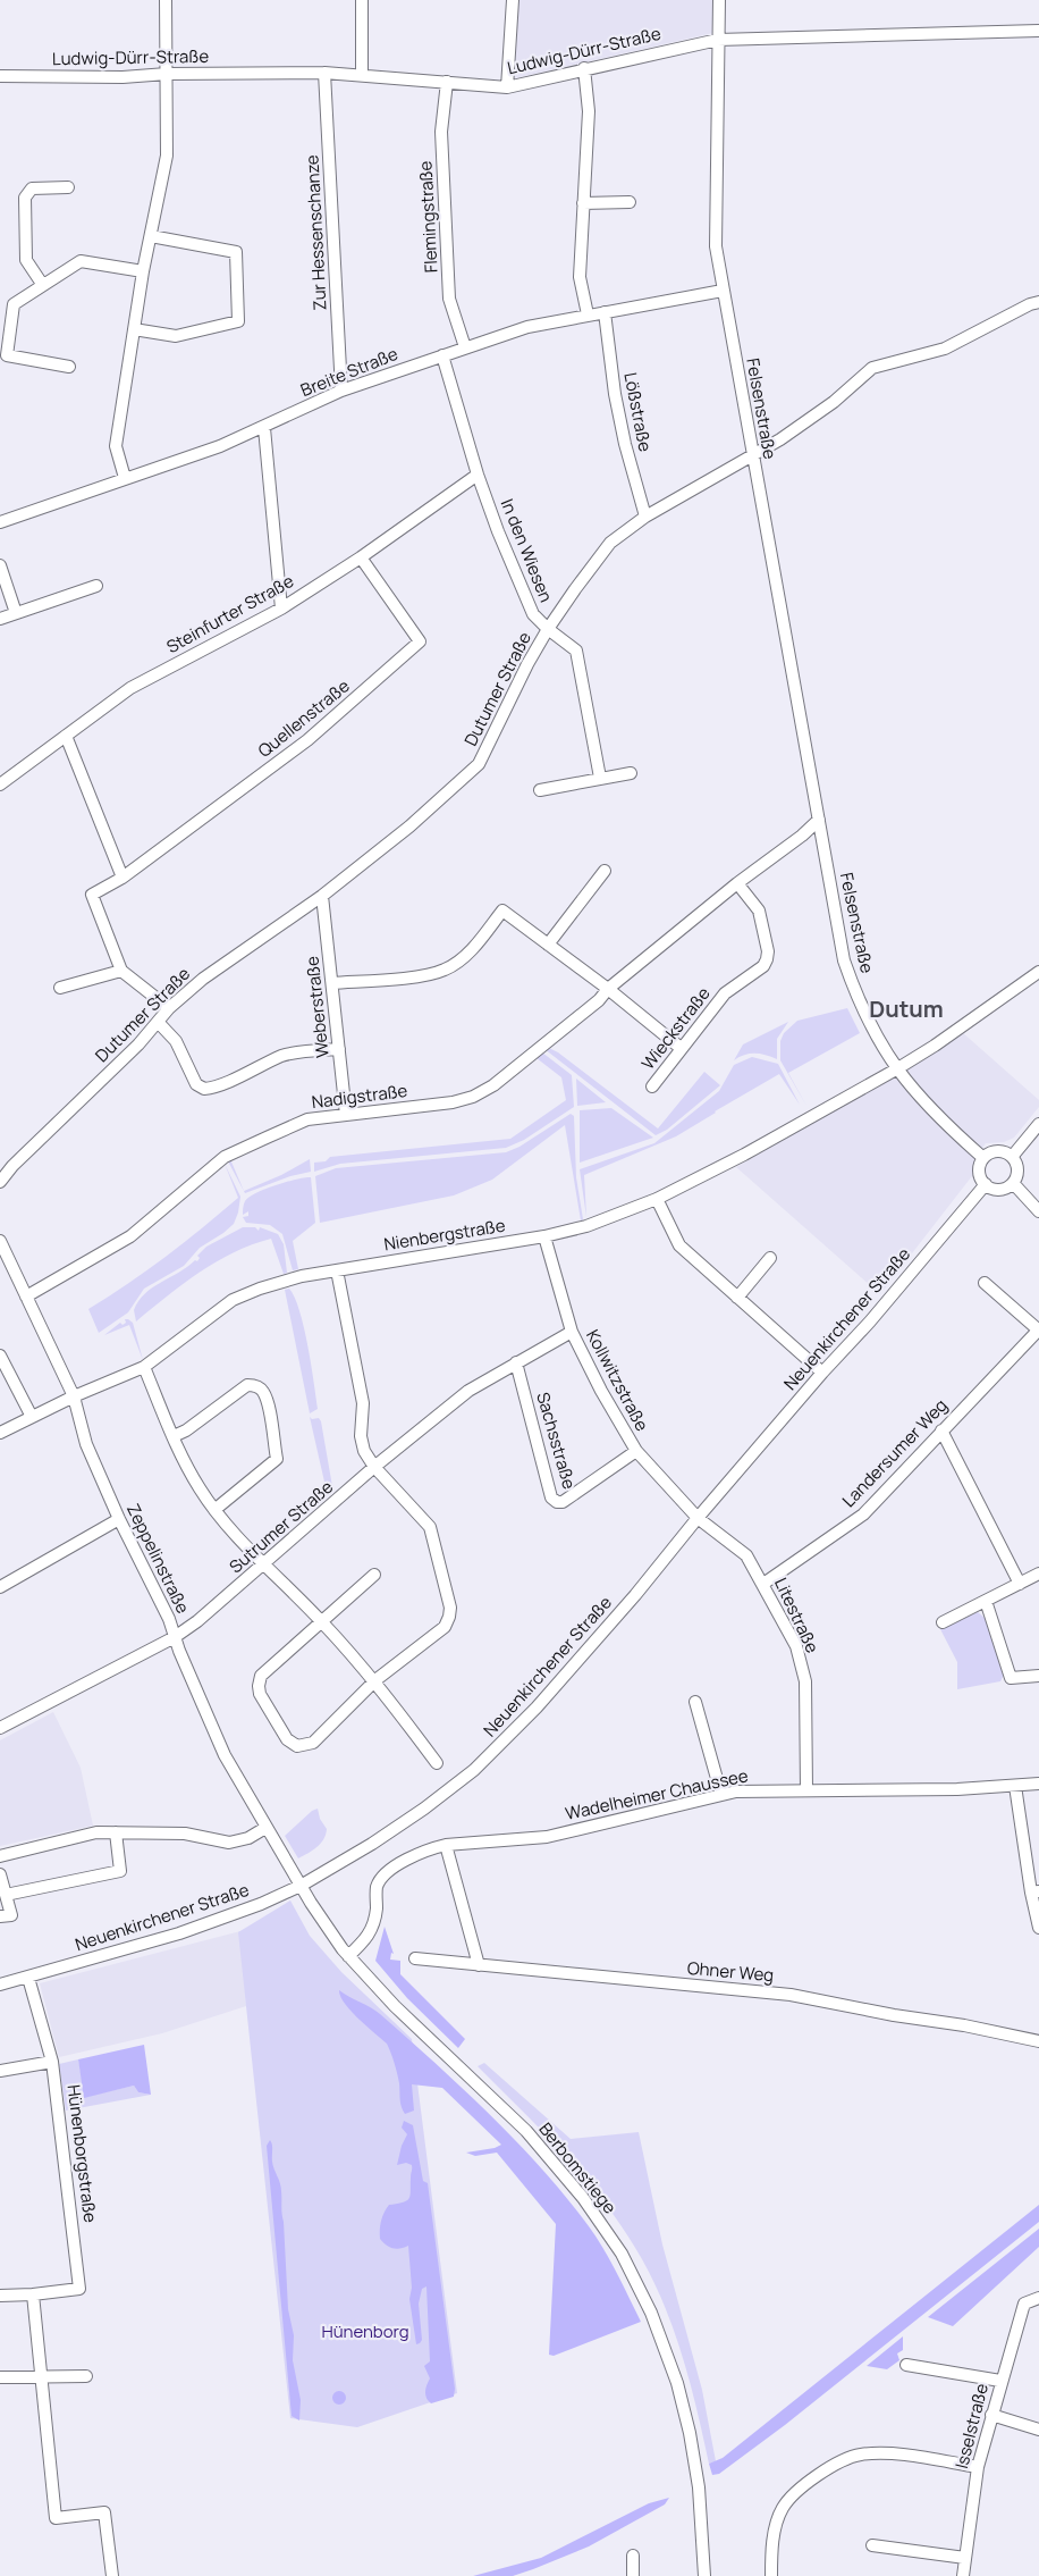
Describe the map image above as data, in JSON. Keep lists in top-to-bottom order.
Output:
{
  "streets": {
    "street": [
      "Ludwig-Dürr-Straße",
      "Flemingstraße",
      "Zur Hessenschanze",
      "Breite Straße",
      "Felsenstraße",
      "Lößstraße",
      "In den Wiesen",
      "Steinfurter Straße",
      "Dutumer Straße",
      "Quellenstraße",
      "Weberstraße",
      "Wieckstraße",
      "Nadigstraße",
      "Nienbergstraße",
      "Neuenkirchener Straße",
      "Kollwitzstraße",
      "Sachsstraße",
      "Landersumer Weg",
      "Sutrumer Straße",
      "Zeppelinstraße",
      "Litestraße",
      "Wadelheimer Chaussee",
      "Ohner Weg",
      "Hünenborgstraße",
      "Berbomstiege",
      "Isselstraße"
    ]
  },
  "crossings": [
    ["Ludwig-Dürr-Straße", "Flemingstraße"],
    ["Ludwig-Dürr-Straße", "Zur Hessenschanze"],
    ["Ludwig-Dürr-Straße", "Felsenstraße"],
    ["Flemingstraße", "Breite Straße"],
    ["Zur Hessenschanze", "Breite Straße"],
    ["Breite Straße", "Felsenstraße"],
    ["Breite Straße", "Lößstraße"],
    ["Breite Straße", "In den Wiesen"],
    ["Felsenstraße", "Dutumer Straße"],
    ["Felsenstraße", "Nadigstraße"],
    ["Felsenstraße", "Nienbergstraße"],
    ["Felsenstraße", "Neuenkirchener Straße"],
    ["Lößstraße", "Dutumer Straße"],
    ["In den Wiesen", "Steinfurter Straße"],
    ["In den Wiesen", "Dutumer Straße"],
    ["Steinfurter Straße", "Quellenstraße"],
    ["Dutumer Straße", "Weberstraße"],
    ["Weberstraße", "Nadigstraße"],
    ["Wieckstraße", "Nadigstraße"],
    ["Nadigstraße", "Zeppelinstraße"],
    ["Nienbergstraße", "Kollwitzstraße"],
    ["Nienbergstraße", "Zeppelinstraße"],
    ["Neuenkirchener Straße", "Kollwitzstraße"],
    ["Neuenkirchener Straße", "Zeppelinstraße"],
    ["Neuenkirchener Straße", "Litestraße"],
    ["Neuenkirchener Straße", "Hünenborgstraße"],
    ["Neuenkirchener Straße", "Berbomstiege"],
    ["Kollwitzstraße", "Sachsstraße"],
    ["Kollwitzstraße", "Sutrumer Straße"],
    ["Kollwitzstraße", "Litestraße"],
    ["Sachsstraße", "Sutrumer Straße"],
    ["Landersumer Weg", "Litestraße"],
    ["Sutrumer Straße", "Zeppelinstraße"],
    ["Zeppelinstraße", "Berbomstiege"],
    ["Litestraße", "Wadelheimer Chaussee"],
    ["Wadelheimer Chaussee", "Berbomstiege"]
  ],
  "districts": ["Dutum"],
  "parks": ["Hünenborg"]
}
